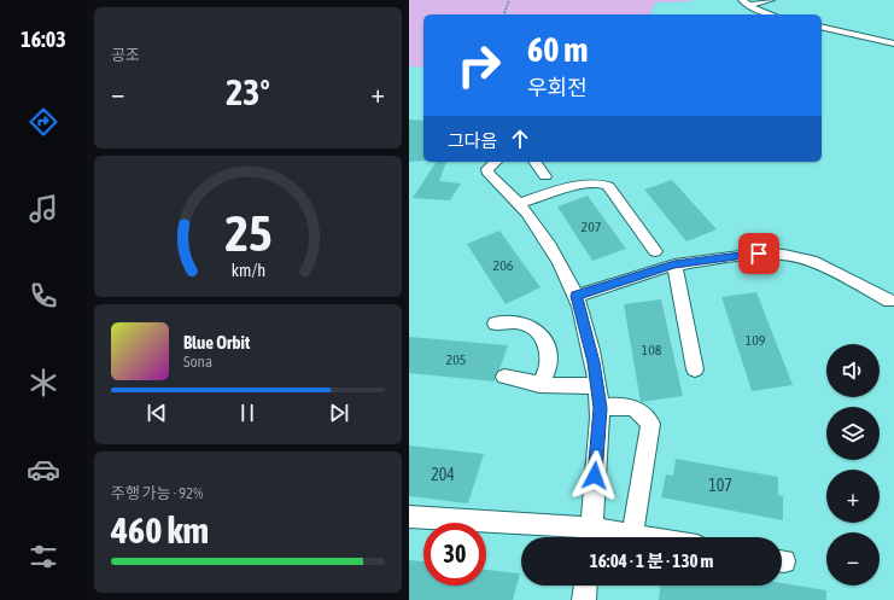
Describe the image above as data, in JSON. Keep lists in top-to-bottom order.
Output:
{
  "house_numbers": [
    "207",
    "206",
    "109",
    "108",
    "205",
    "204",
    "107"
  ],
  "page": {
    "tabs": "16:03",
    "tile": [
      "공조",
      ["주행 가능 · 92%", "460 km"]
    ],
    "turn": ["60 m", "우회전"],
    "heat": ["−", "23°", "+"],
    "then": "그다음",
    "song": ["Blue Orbit", "Sona"],
    "map_buttons": ["+", "−"],
    "limit": "30",
    "trip": "16:04 · 1 분 · 130 m",
    "gauge": ["25", "km/h"]
  }
}
